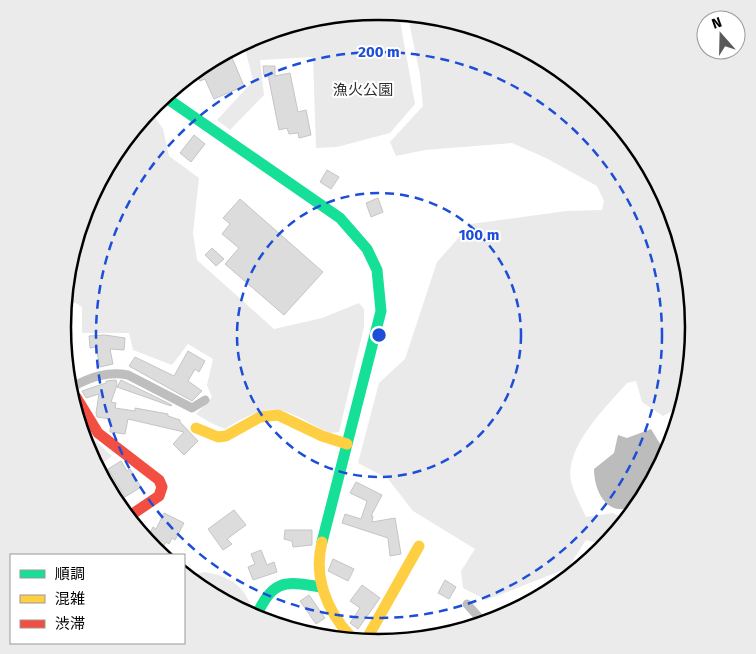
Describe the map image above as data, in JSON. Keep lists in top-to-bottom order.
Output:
{
  "parks": ["漁火公園"],
  "legend": ["順調", "混雑", "渋滞"],
  "north": "top",
  "rings": ["200 m", "100 m"]
}
